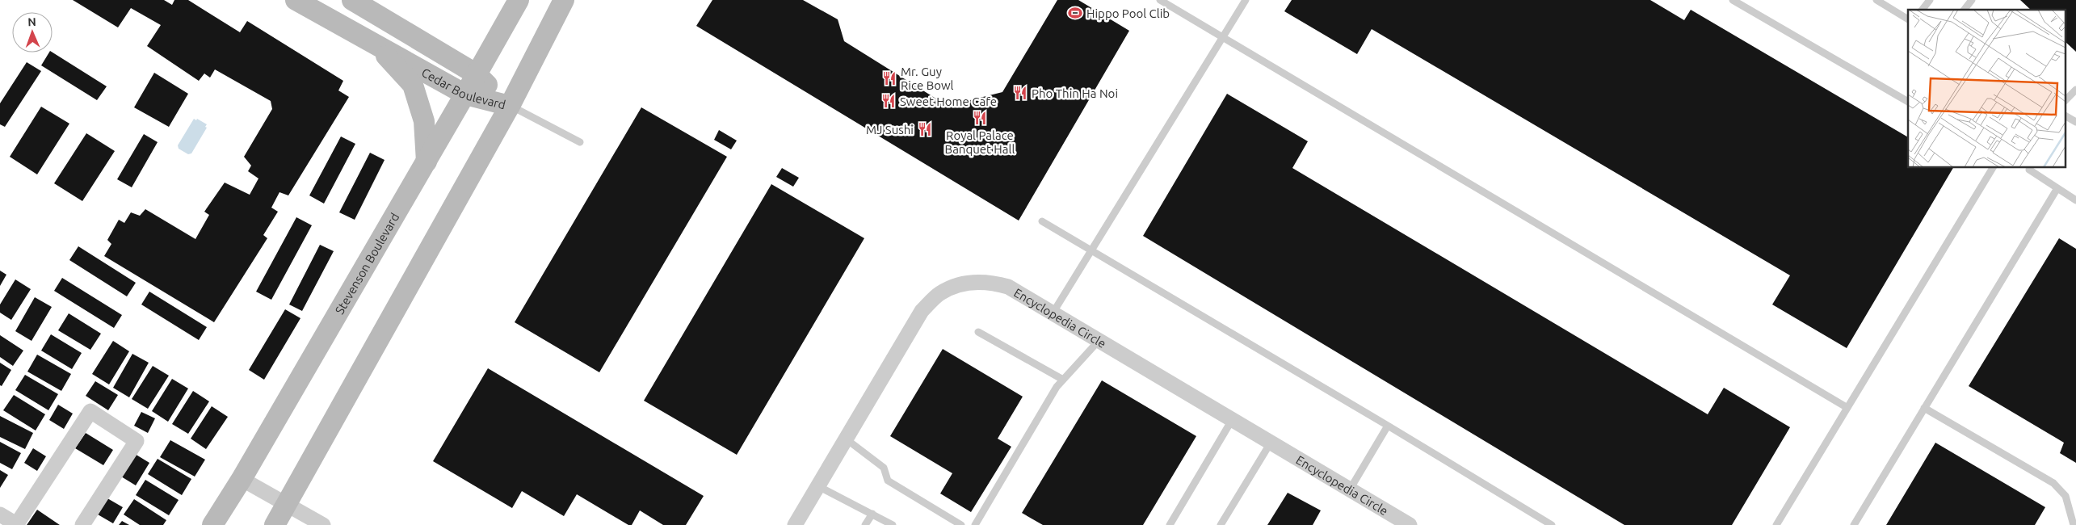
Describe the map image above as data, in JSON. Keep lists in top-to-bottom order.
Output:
{
  "streets": {
    "main road": ["Cedar Boulevard", "Stevenson Boulevard"],
    "street": ["Encyclopedia Circle"]
  },
  "crossings": [
    ["Cedar Boulevard", "Stevenson Boulevard"]
  ],
  "places": {
    "sports": ["Hippo Pool Clib"],
    "restaurant": [
      "Mr. Guy Rice Bowl",
      "Pho Thin Ha Noi",
      "Sweet Home Cafe",
      "Royal Palace Banquet Hall",
      "MJ Sushi"
    ]
  },
  "north": "top"
}
